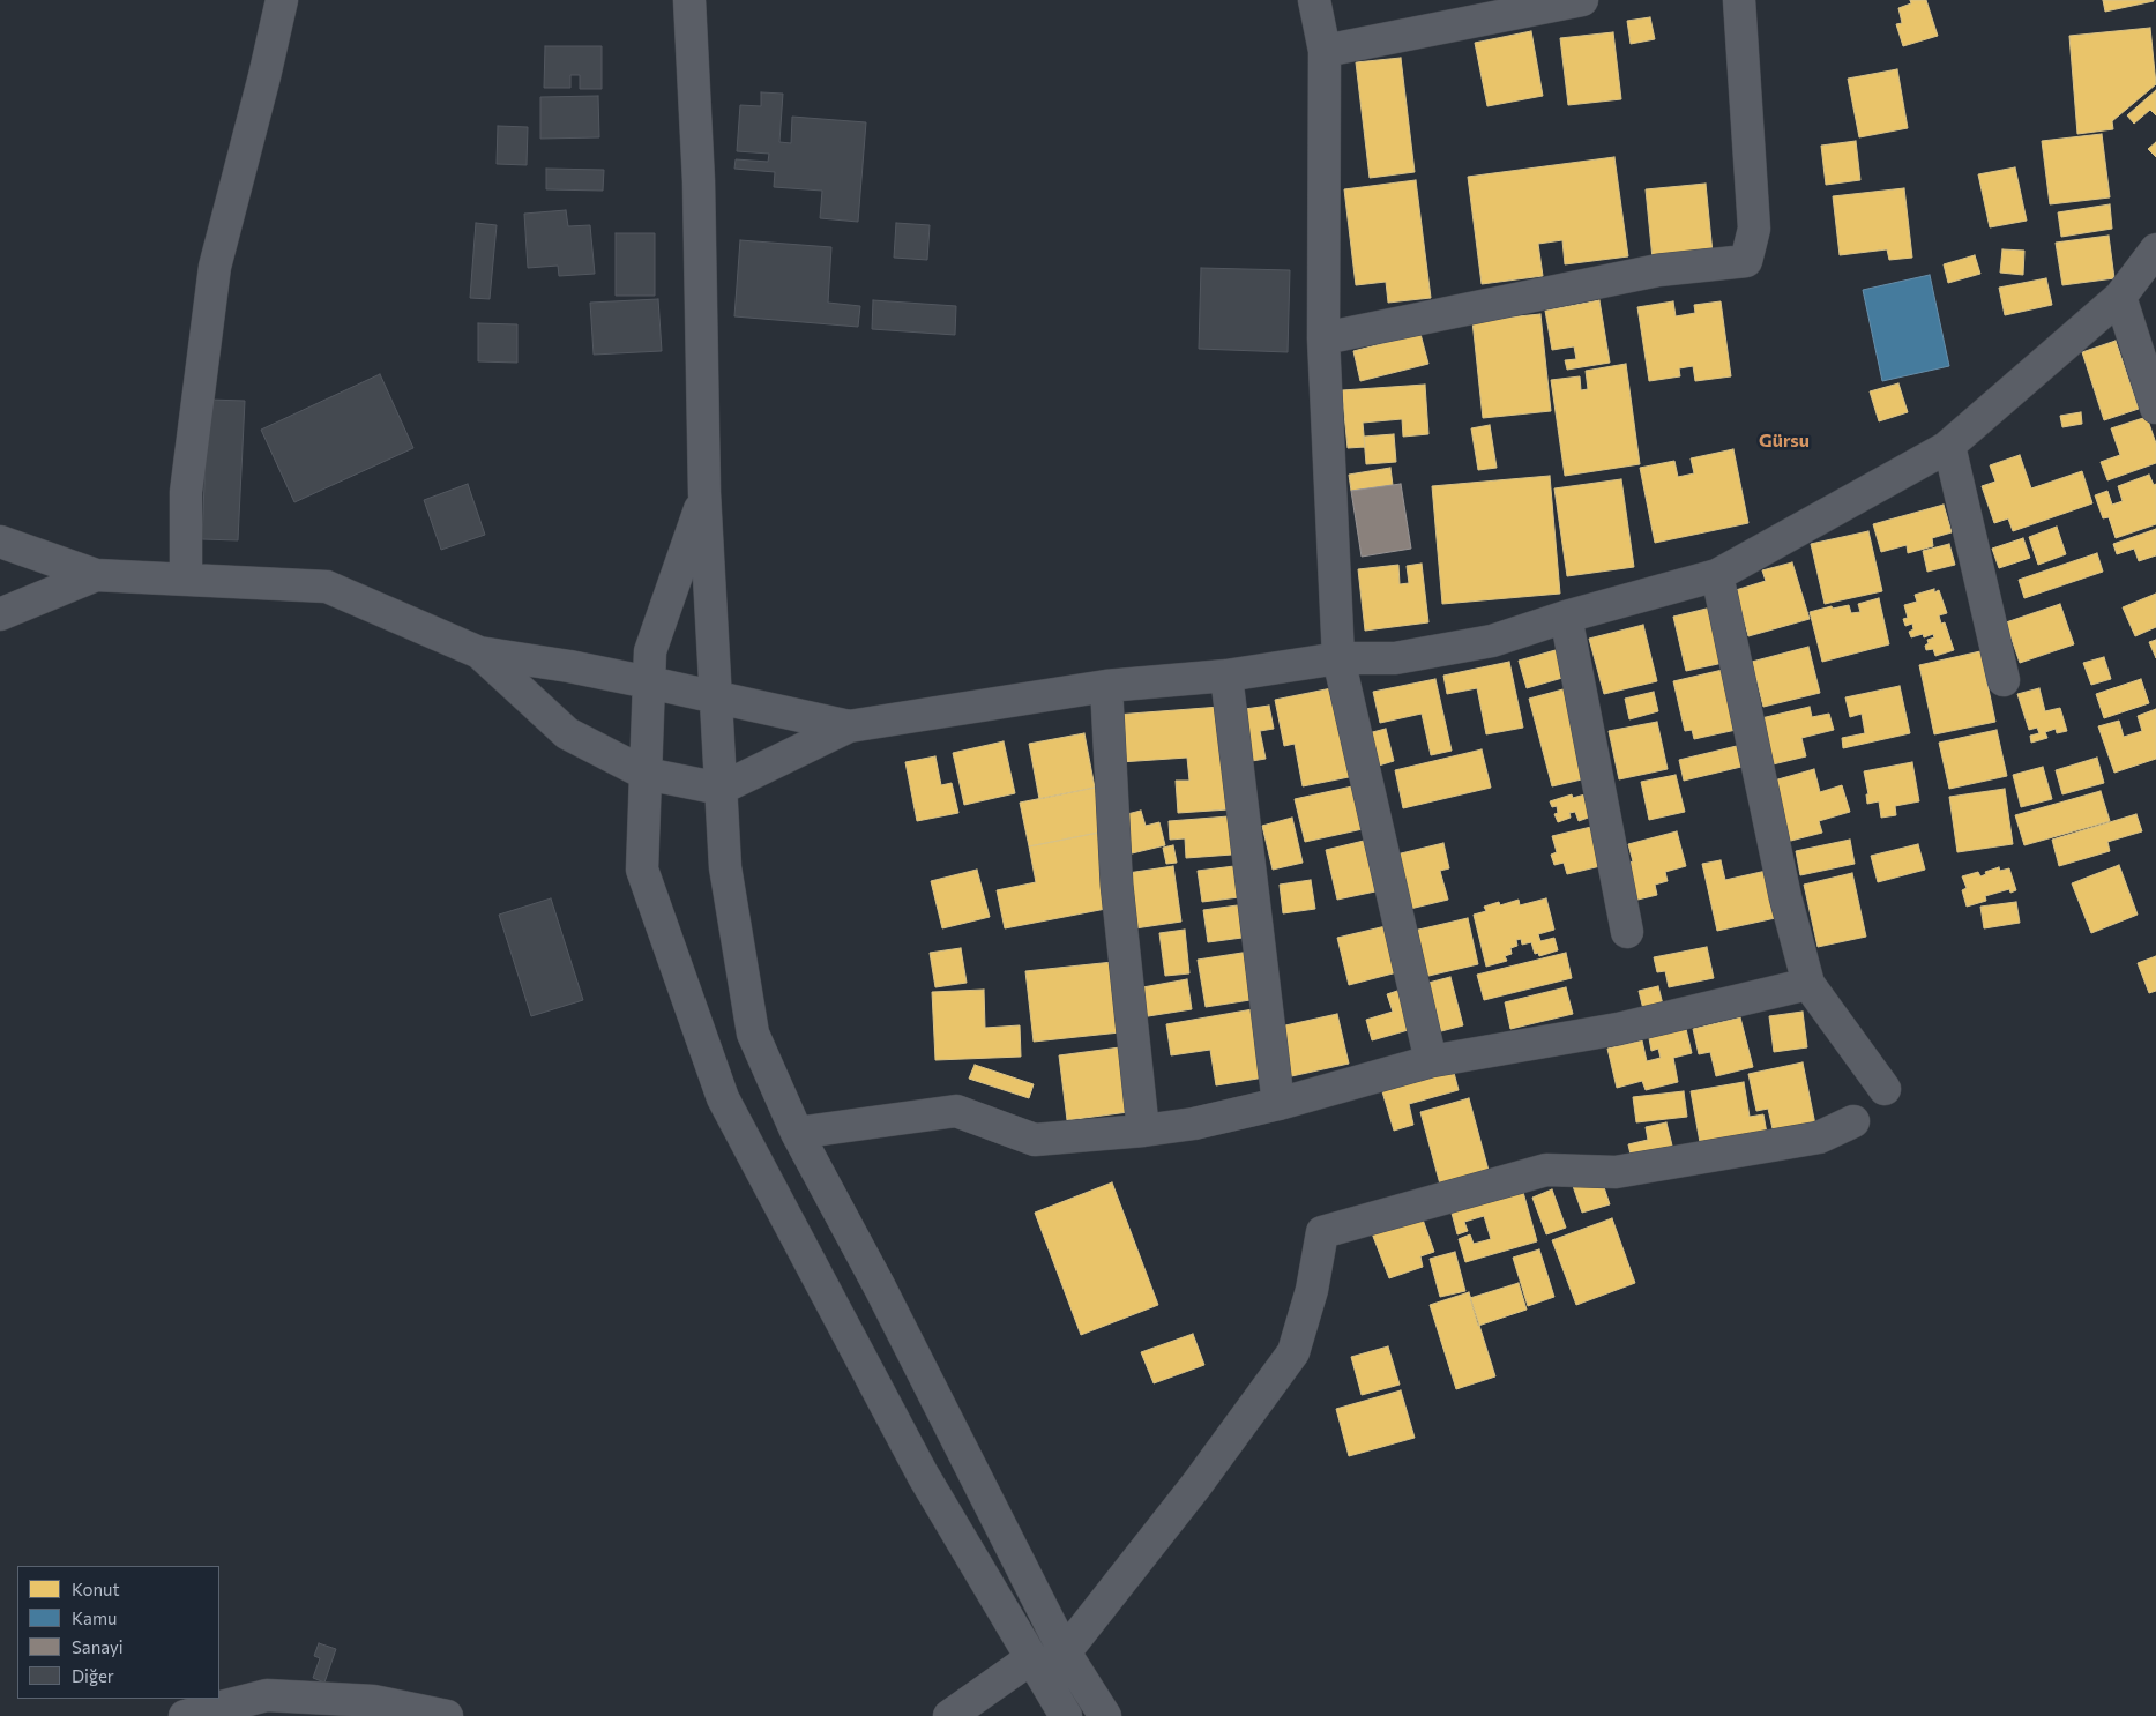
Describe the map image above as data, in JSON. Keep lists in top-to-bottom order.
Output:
{
  "districts": ["Gürsu"],
  "legend": [
    "Konut",
    "Kamu",
    "Sanayi",
    "Diğer"
  ]
}
